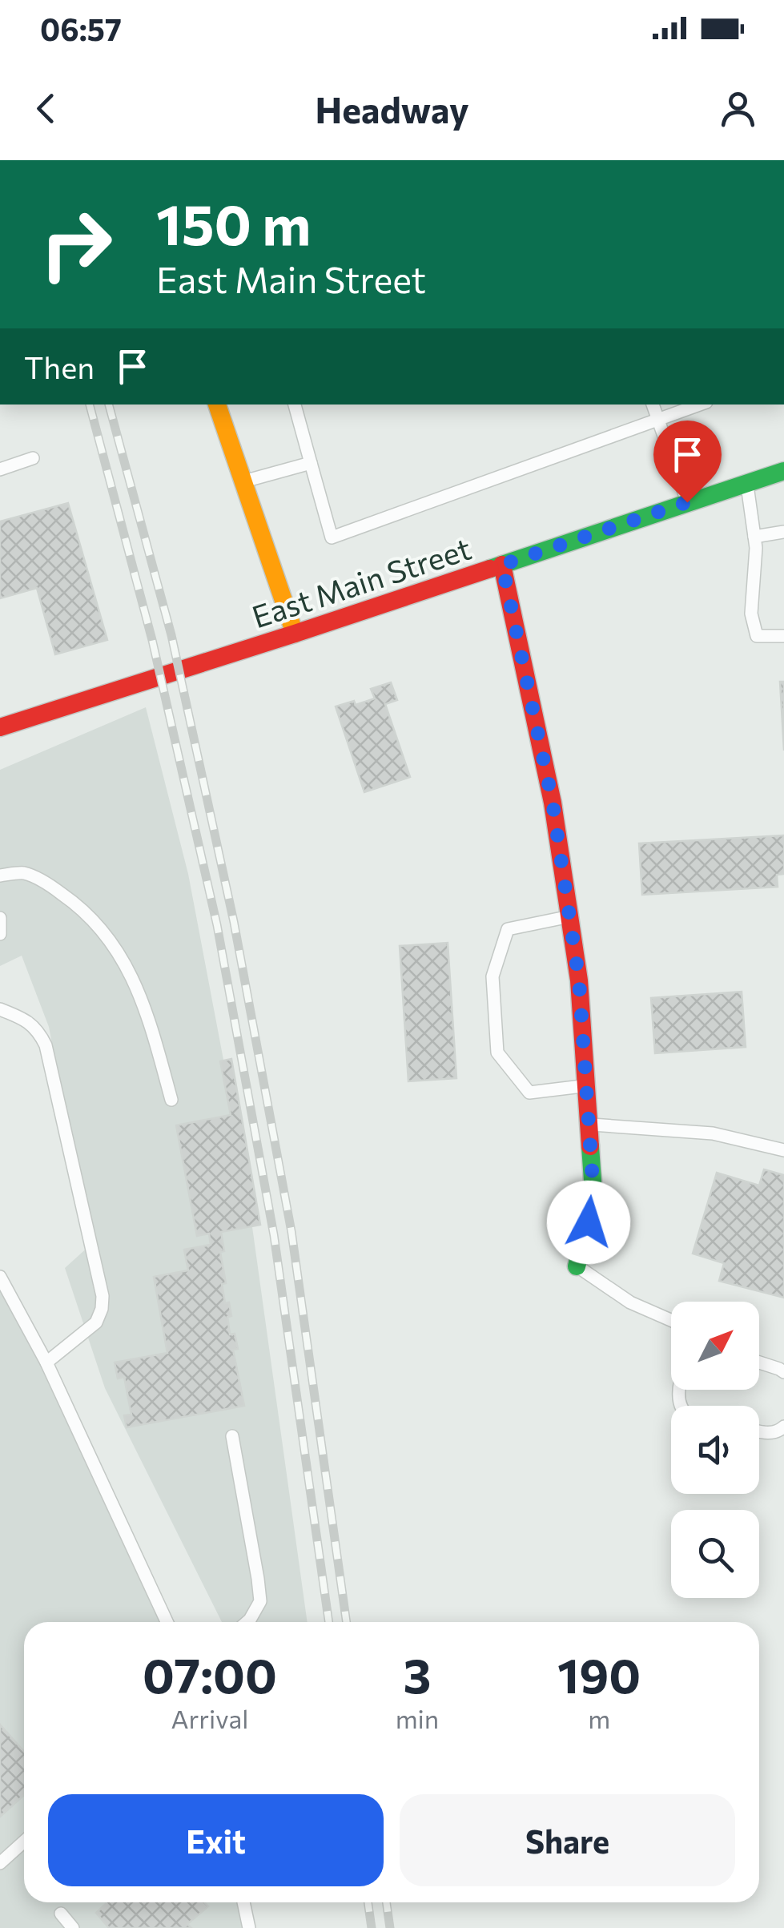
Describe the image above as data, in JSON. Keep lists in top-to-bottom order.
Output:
{
  "streets": {
    "street": ["East Main Street"]
  },
  "north": "top right",
  "page": {
    "status": "06:57",
    "header": "Headway",
    "turn": ["150 m", "East Main Street"],
    "then": "Then",
    "eta": [
      "07:00",
      "Arrival",
      "3",
      "min",
      "190",
      "m"
    ],
    "buttons": ["Exit", "Share"]
  }
}
